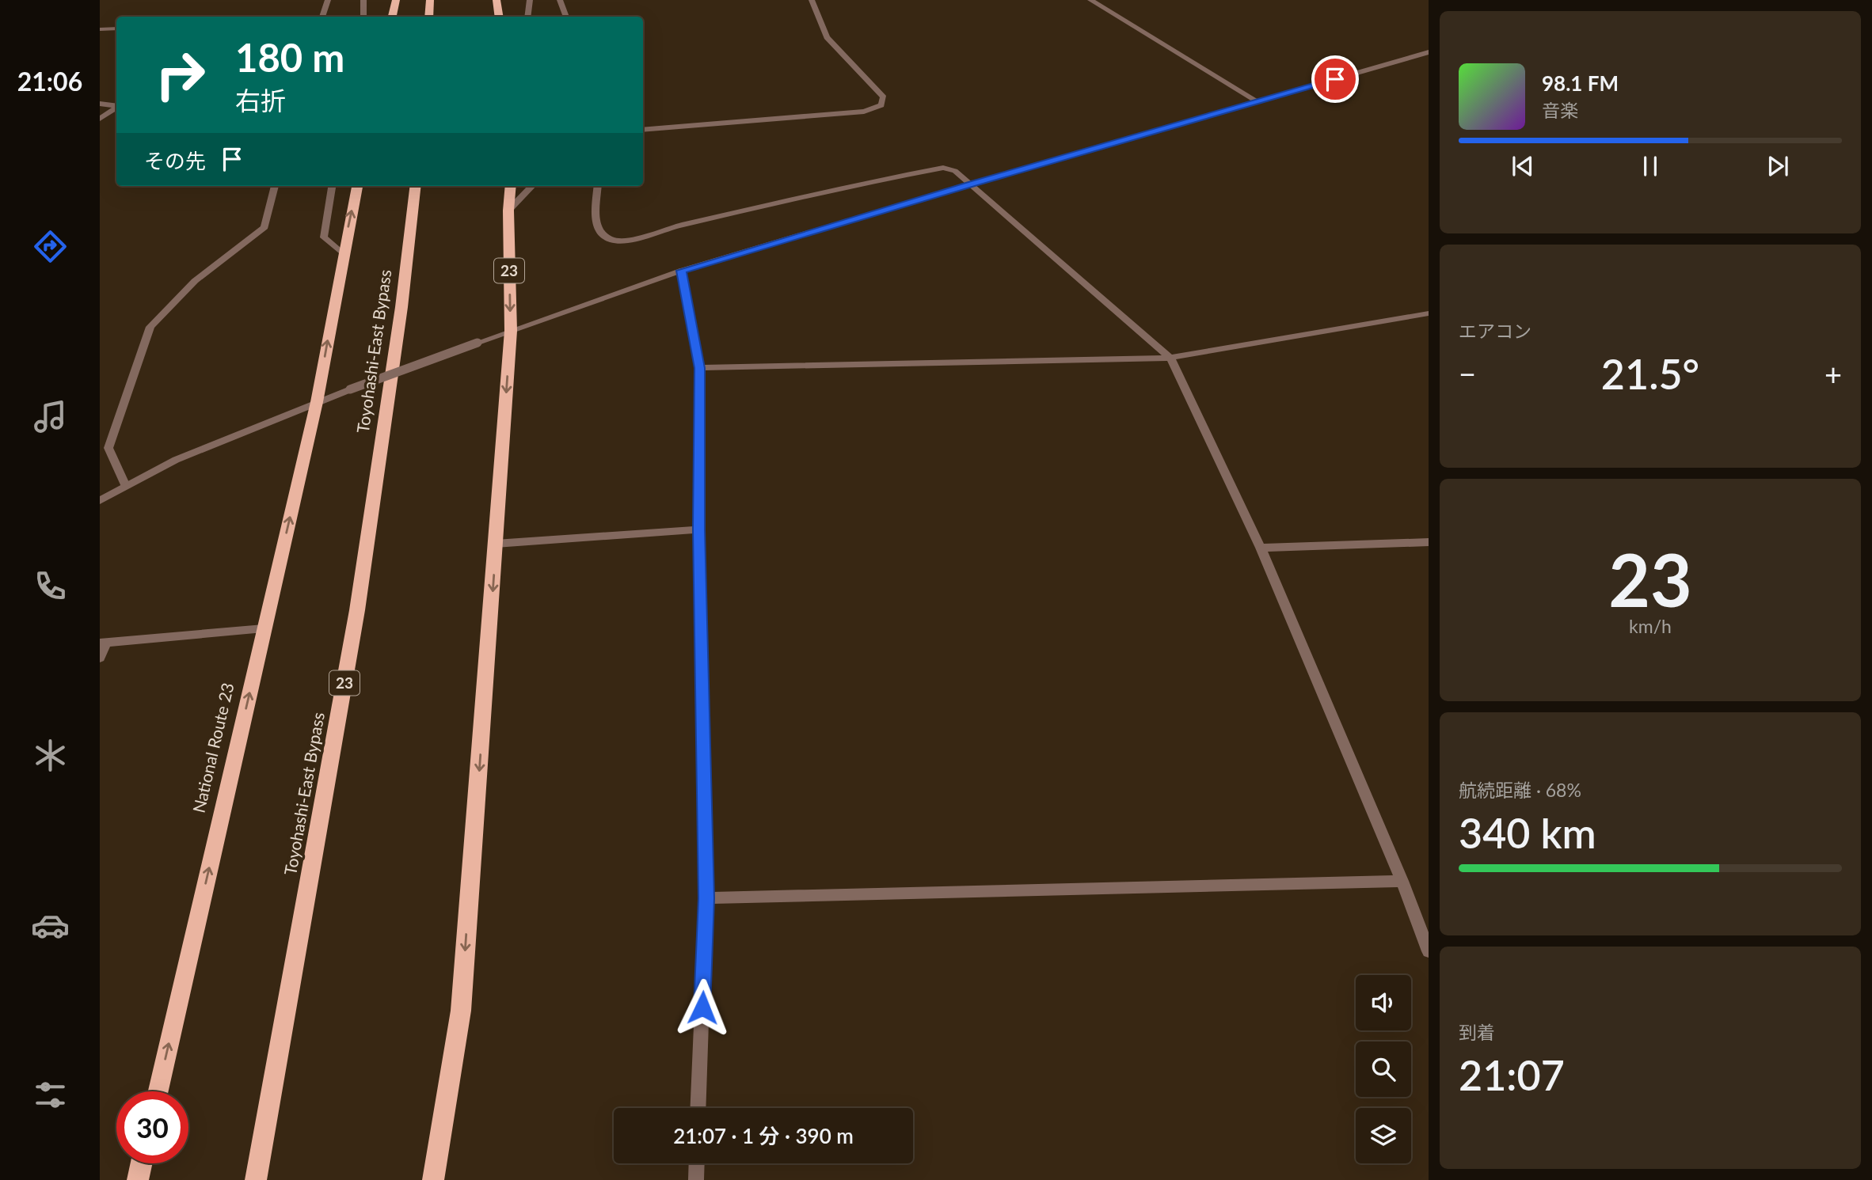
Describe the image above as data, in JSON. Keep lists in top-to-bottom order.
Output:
{
  "streets": {
    "highway": ["23", "Toyohashi-East Bypass", "National Route 23"]
  },
  "one_way": ["National Route 23"],
  "page": {
    "tabs": "21:06",
    "turn": ["180 m", "右折"],
    "song": ["98.1 FM", "音楽"],
    "then": "その先",
    "tile": [
      "エアコン",
      ["23", "km/h"],
      ["航続距離 · 68%", "340 km"],
      ["到着", "21:07"]
    ],
    "heat": ["−", "21.5°", "+"],
    "limit": "30",
    "trip": "21:07 · 1 分 · 390 m"
  }
}
